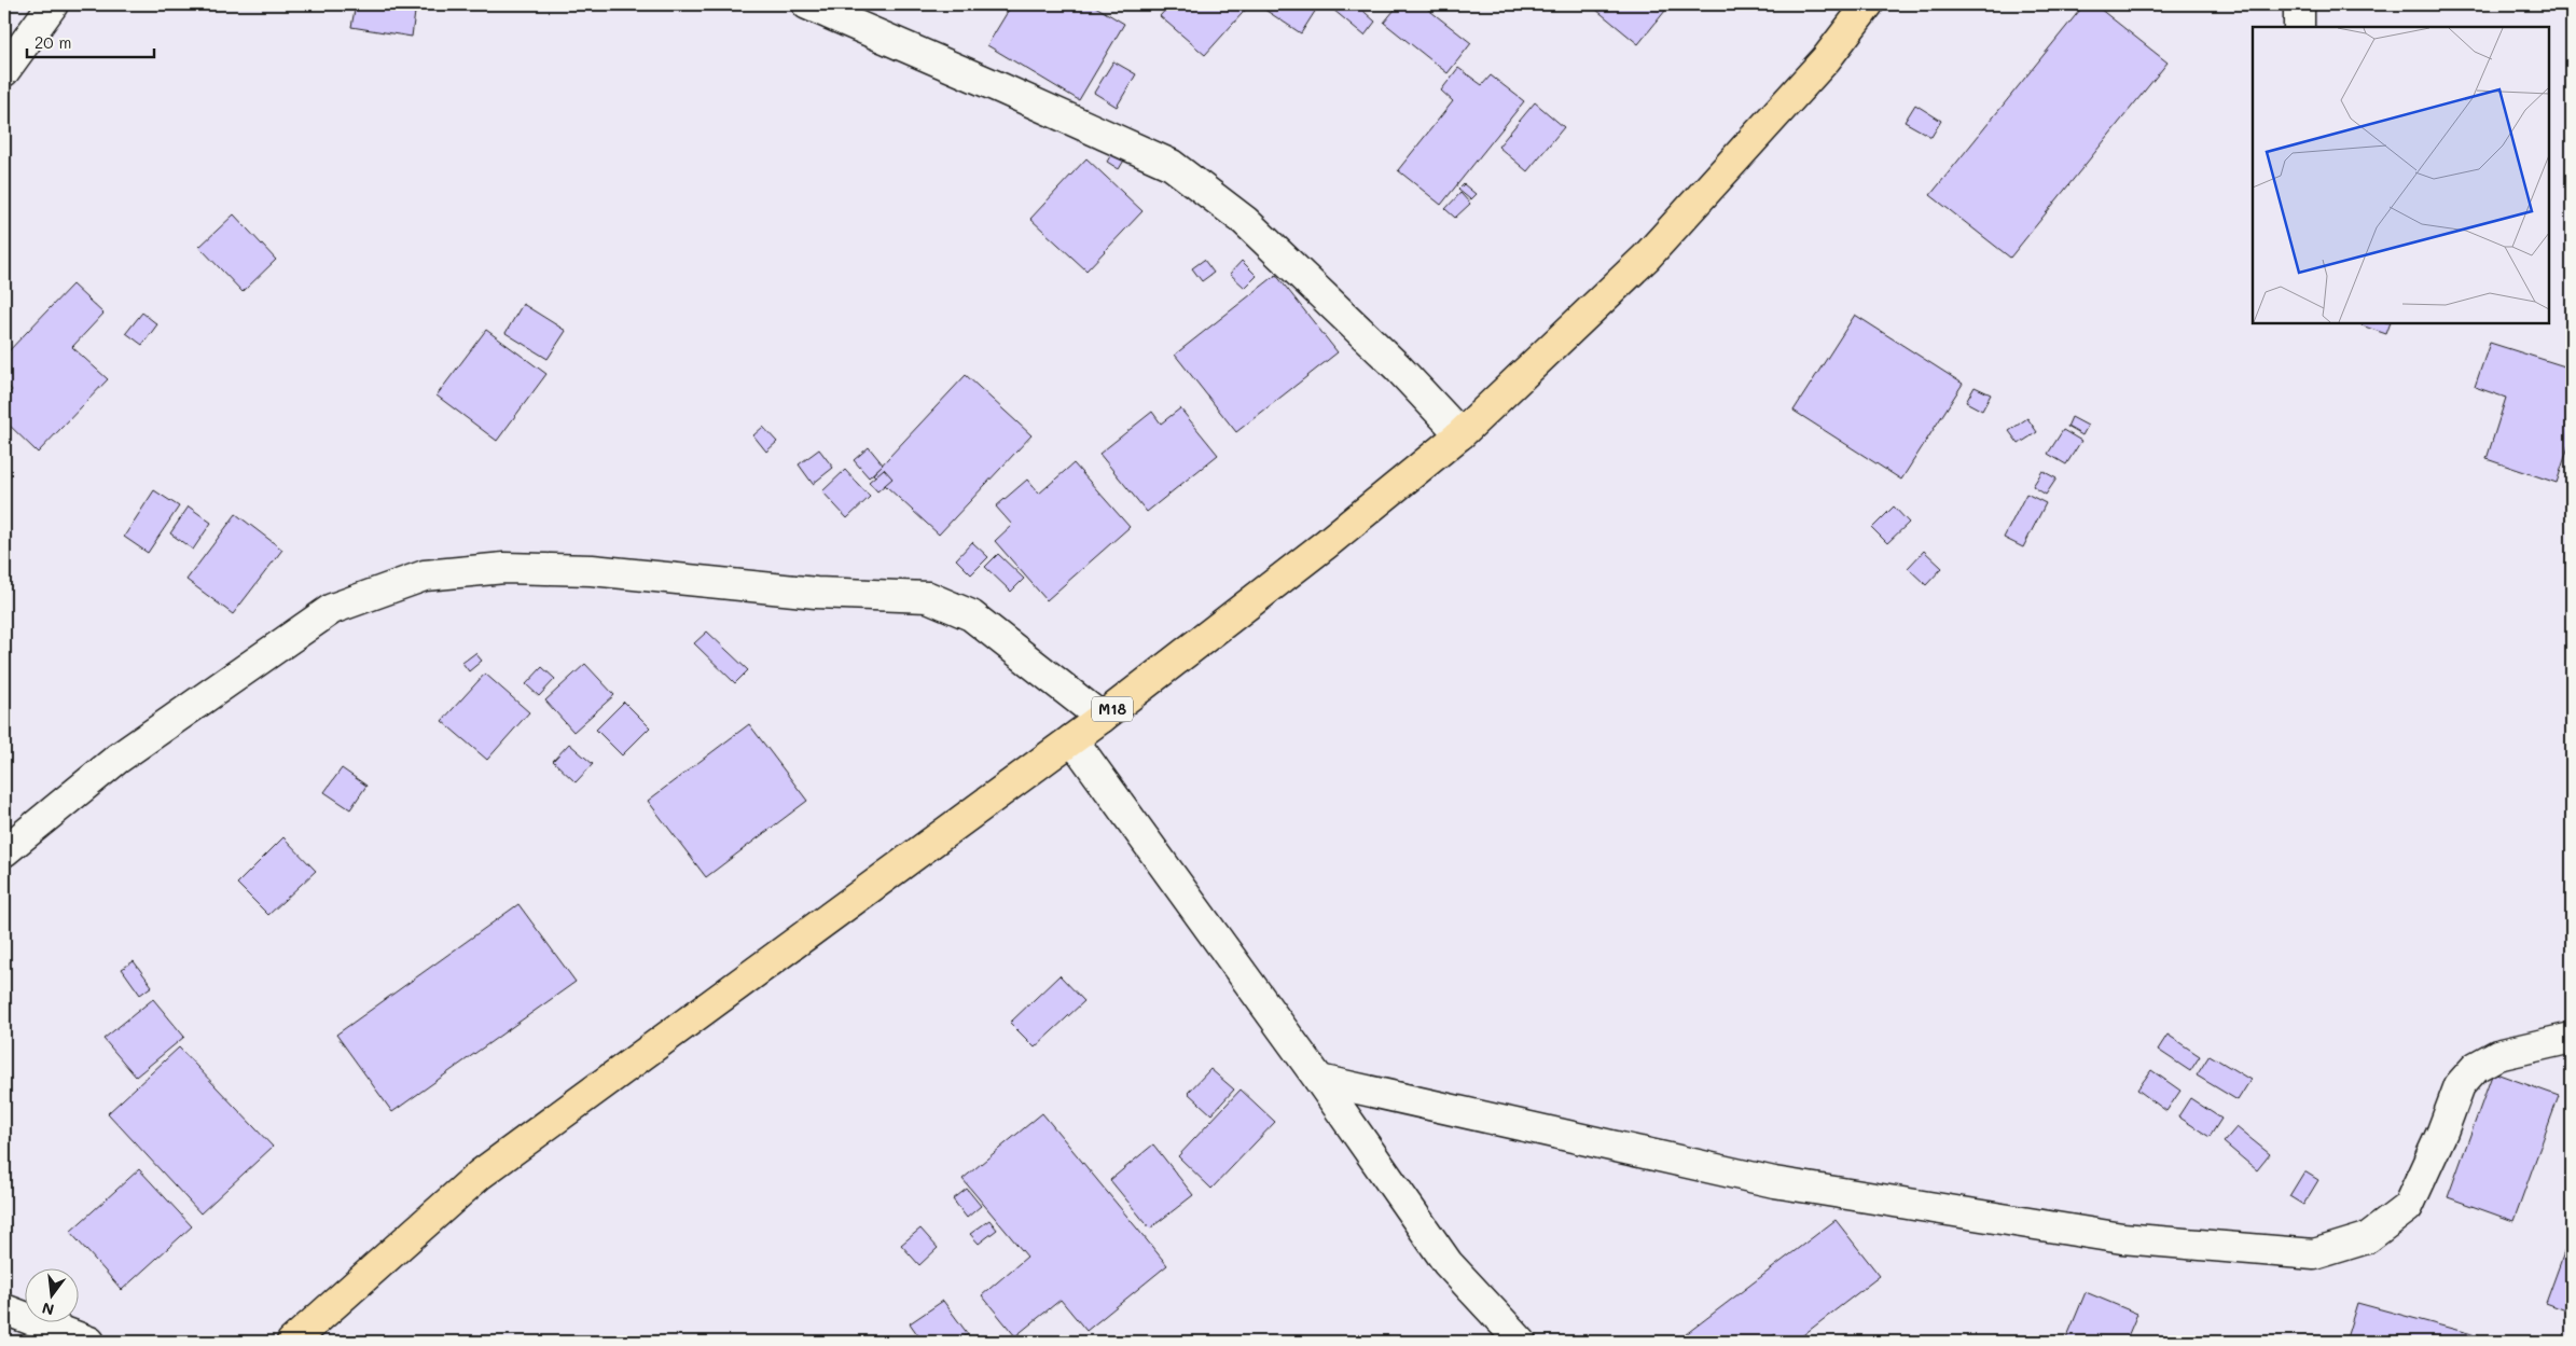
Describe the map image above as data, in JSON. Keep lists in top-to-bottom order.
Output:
{
  "streets": {
    "main road": ["M18"]
  },
  "scale_bar": "20 m",
  "north": "bottom"
}
